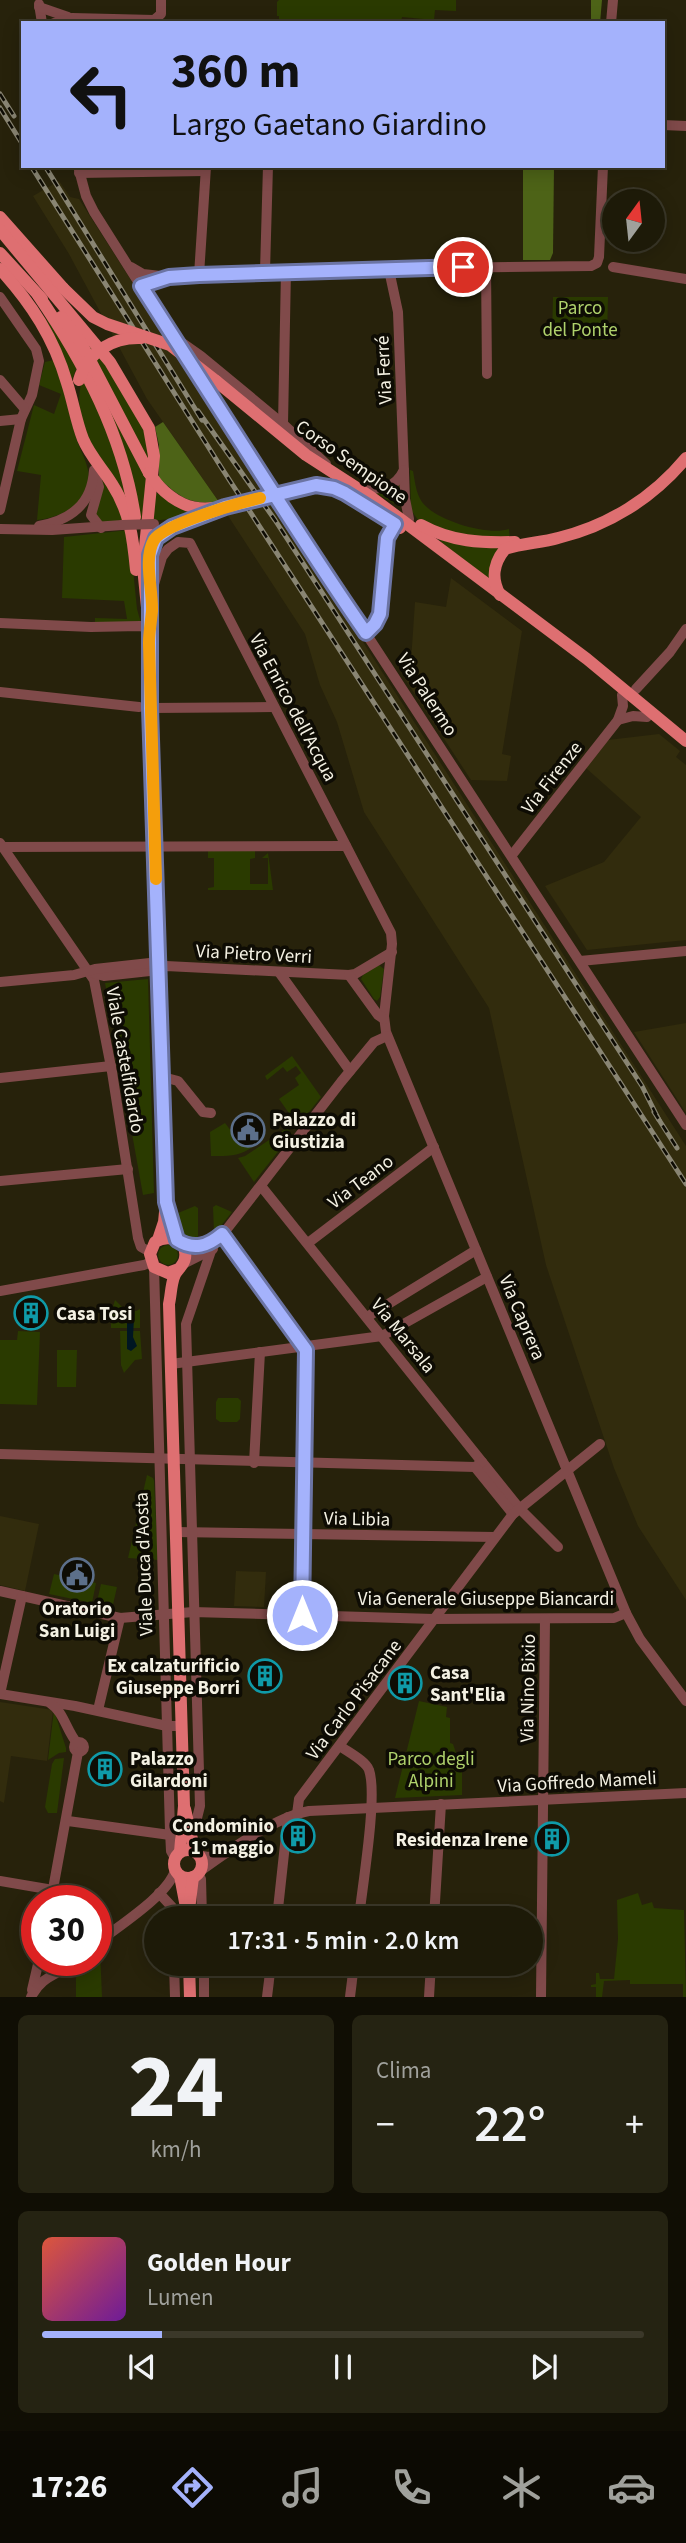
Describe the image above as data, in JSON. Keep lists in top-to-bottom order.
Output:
{
  "streets": {
    "main road": ["Corso Sempione", "Viale Duca d'Aosta"],
    "street": [
      "Via Ferré",
      "Via Palermo",
      "Via Enrico dell'Acqua",
      "Via Firenze",
      "Via Pietro Verri",
      "Viale Castelfidardo",
      "Via Teano",
      "Via Caprera",
      "Via Marsala",
      "Via Libia",
      "Via Generale Giuseppe Biancardi",
      "Via Nino Bixio",
      "Via Carlo Pisacane",
      "Via Goffredo Mameli"
    ]
  },
  "crossings": [
    ["Corso Sempione", "Via Firenze"],
    ["Via Palermo", "Via Firenze"],
    ["Via Enrico dell'Acqua", "Via Caprera"],
    ["Via Pietro Verri", "Viale Castelfidardo"],
    ["Viale Castelfidardo", "Viale Duca d'Aosta"],
    ["Via Teano", "Via Caprera"],
    ["Via Teano", "Via Marsala"],
    ["Via Caprera", "Viale Duca d'Aosta"],
    ["Via Caprera", "Via Generale Giuseppe Biancardi"],
    ["Via Caprera", "Via Carlo Pisacane"],
    ["Via Marsala", "Viale Duca d'Aosta"],
    ["Via Marsala", "Via Carlo Pisacane"],
    ["Via Libia", "Viale Duca d'Aosta"],
    ["Via Libia", "Via Carlo Pisacane"],
    ["Viale Duca d'Aosta", "Via Generale Giuseppe Biancardi"],
    ["Viale Duca d'Aosta", "Via Goffredo Mameli"],
    ["Via Generale Giuseppe Biancardi", "Via Nino Bixio"],
    ["Via Generale Giuseppe Biancardi", "Via Carlo Pisacane"],
    ["Via Nino Bixio", "Via Goffredo Mameli"],
    ["Via Carlo Pisacane", "Via Goffredo Mameli"]
  ],
  "parks": ["Parco del Ponte", "Parco degli Alpini"],
  "places": {
    "public building": ["Palazzo di Giustizia", "Oratorio San Luigi"],
    "building": [
      "Casa Tosi",
      "Ex calzaturificio Giuseppe Borri",
      "Casa Sant'Elia",
      "Palazzo Gilardoni",
      "Condominio 1° maggio",
      "Residenza Irene"
    ]
  },
  "north": "top",
  "page": {
    "turn": ["360 m", "Largo Gaetano Giardino"],
    "limit": "30",
    "trip": "17:31 · 5 min · 2.0 km",
    "tile": [
      ["24", "km/h"],
      "Clima"
    ],
    "heat": ["−", "22°", "+"],
    "song": ["Golden Hour", "Lumen"],
    "tabs": "17:26"
  }
}
